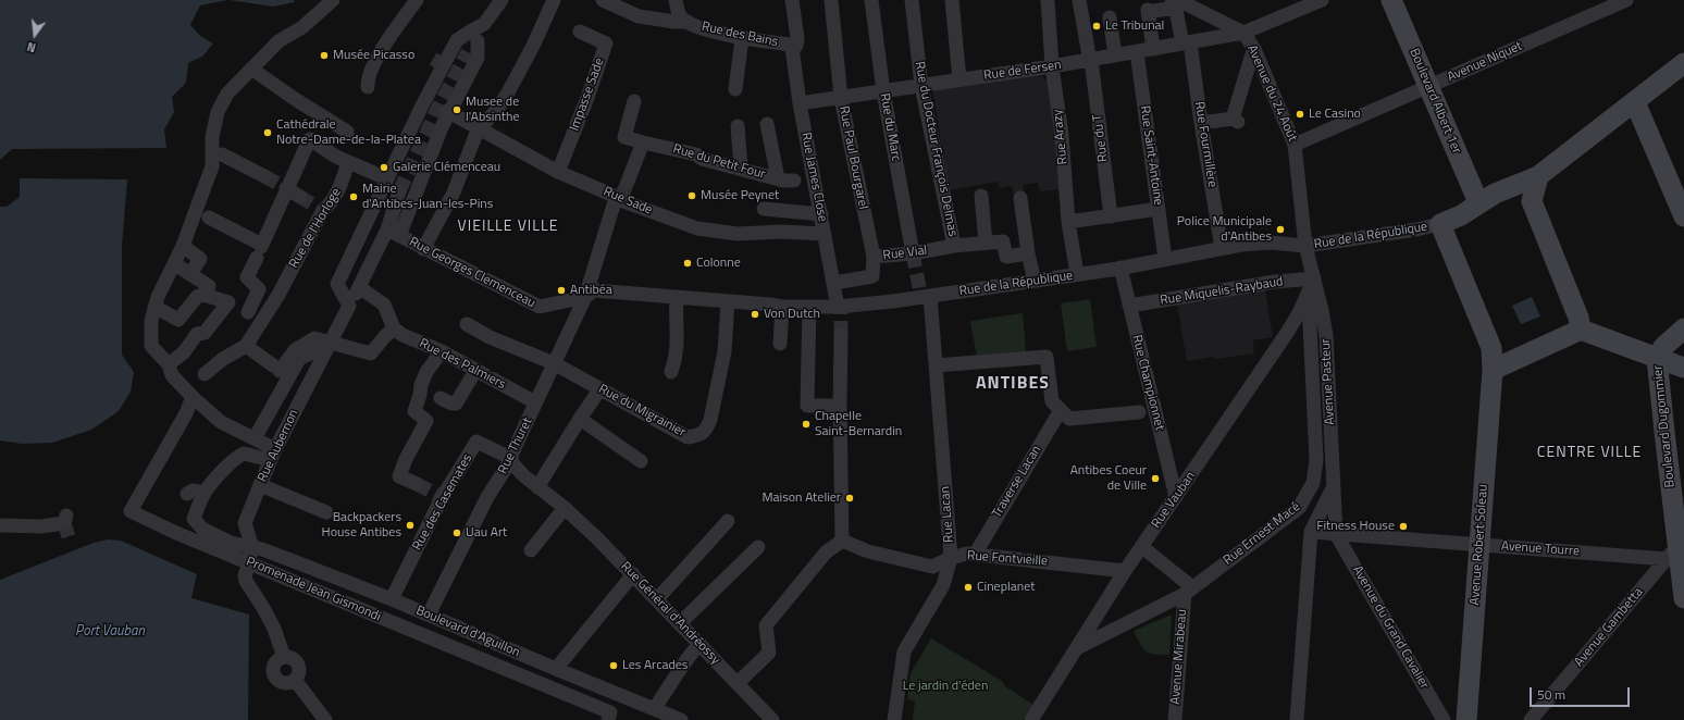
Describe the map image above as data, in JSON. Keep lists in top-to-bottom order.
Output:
{
  "streets": {
    "street": [
      "Rue des Bains",
      "Avenue Niquet",
      "Rue de Fersen",
      "Avenue du 24 Août",
      "Impasse Sade",
      "Boulevard Albert 1er",
      "Rue du Marc",
      "Rue Arazy",
      "Rue du T",
      "Rue Fourmillère",
      "Rue du Docteur François Delmas",
      "Rue Saint-Antoine",
      "Rue Paul Bourgarel",
      "Rue du Petit Four",
      "Rue James Close",
      "Rue Sade",
      "Rue de l'Horloge",
      "Rue de la République",
      "Rue Vial",
      "Rue Georges Clemenceau",
      "Rue Miquelis-Raybaud",
      "Rue des Palmiers",
      "Avenue Pasteur",
      "Rue Championnet",
      "Rue du Migrainier",
      "Boulevard Dugommier",
      "Rue Aubernon",
      "Rue Thuret",
      "Traverse Lacan",
      "Rue Vauban",
      "Rue des Casemates",
      "Rue Lacan",
      "Rue Ernest Macé",
      "Avenue Robert Soleau",
      "Avenue Tourre",
      "Rue Fontvieille",
      "Promenade Jean Gismondi",
      "Rue Général d'Andréossy",
      "Avenue du Grand Cavalier",
      "Avenue Gambetta",
      "Boulevard d'Aguillon",
      "Avenue Mirabeau"
    ]
  },
  "crossings": [
    ["Rue des Bains", "Rue James Close"],
    ["Avenue Niquet", "Avenue du 24 Août"],
    ["Avenue Niquet", "Boulevard Albert 1er"],
    ["Rue de Fersen", "Avenue du 24 Août"],
    ["Rue de Fersen", "Rue du Marc"],
    ["Rue de Fersen", "Rue Arazy"],
    ["Rue de Fersen", "Rue du T"],
    ["Rue de Fersen", "Rue Fourmillère"],
    ["Rue de Fersen", "Rue du Docteur François Delmas"],
    ["Rue de Fersen", "Rue Saint-Antoine"],
    ["Rue de Fersen", "Rue Paul Bourgarel"],
    ["Rue de Fersen", "Rue James Close"],
    ["Avenue du 24 Août", "Rue Fourmillère"],
    ["Avenue du 24 Août", "Rue de la République"],
    ["Avenue du 24 Août", "Rue Miquelis-Raybaud"],
    ["Avenue du 24 Août", "Avenue Pasteur"],
    ["Avenue du 24 Août", "Rue Vauban"],
    ["Avenue du 24 Août", "Rue Ernest Macé"],
    ["Impasse Sade", "Rue Sade"],
    ["Rue du Marc", "Rue Vial"],
    ["Rue Arazy", "Rue de la République"],
    ["Rue Fourmillère", "Rue de la République"],
    ["Rue du Docteur François Delmas", "Rue Vial"],
    ["Rue Saint-Antoine", "Rue de la République"],
    ["Rue Paul Bourgarel", "Rue James Close"],
    ["Rue Paul Bourgarel", "Rue Vial"],
    ["Rue James Close", "Rue Sade"],
    ["Rue James Close", "Rue de la République"],
    ["Rue Sade", "Rue Thuret"],
    ["Rue de la République", "Rue Georges Clemenceau"],
    ["Rue de la République", "Rue Championnet"],
    ["Rue de la République", "Rue du Migrainier"],
    ["Rue de la République", "Rue Thuret"],
    ["Rue de la République", "Rue Lacan"],
    ["Rue de la République", "Avenue Robert Soleau"],
    ["Rue Georges Clemenceau", "Rue Aubernon"],
    ["Rue Georges Clemenceau", "Rue Thuret"],
    ["Rue Miquelis-Raybaud", "Avenue Pasteur"],
    ["Rue Miquelis-Raybaud", "Rue Championnet"],
    ["Rue Miquelis-Raybaud", "Rue Vauban"],
    ["Rue Miquelis-Raybaud", "Rue Ernest Macé"],
    ["Rue des Palmiers", "Rue Thuret"],
    ["Avenue Pasteur", "Rue Vauban"],
    ["Avenue Pasteur", "Rue Ernest Macé"],
    ["Avenue Pasteur", "Avenue Tourre"],
    ["Avenue Pasteur", "Avenue du Grand Cavalier"],
    ["Rue Championnet", "Rue Vauban"],
    ["Rue du Migrainier", "Rue Thuret"],
    ["Boulevard Dugommier", "Avenue Tourre"],
    ["Boulevard Dugommier", "Avenue Gambetta"],
    ["Rue Aubernon", "Boulevard d'Aguillon"],
    ["Rue Thuret", "Rue des Casemates"],
    ["Rue Thuret", "Rue Général d'Andréossy"],
    ["Rue Thuret", "Boulevard d'Aguillon"],
    ["Traverse Lacan", "Rue Fontvieille"],
    ["Rue Vauban", "Rue Ernest Macé"],
    ["Rue Vauban", "Rue Fontvieille"],
    ["Rue des Casemates", "Rue Général d'Andréossy"],
    ["Rue des Casemates", "Boulevard d'Aguillon"],
    ["Rue Lacan", "Rue Fontvieille"],
    ["Rue Ernest Macé", "Avenue Mirabeau"],
    ["Avenue Robert Soleau", "Avenue Tourre"],
    ["Avenue Tourre", "Avenue du Grand Cavalier"],
    ["Avenue Tourre", "Avenue Gambetta"]
  ],
  "districts": ["VIEILLE VILLE", "ANTIBES", "CENTRE VILLE"],
  "water": ["Port Vauban"],
  "parks": ["Le jardin d'éden"],
  "places": [
    "Le Tribunal",
    "Musée Picasso",
    "Musee de l'Absinthe",
    "Le Casino",
    "Cathédrale Notre-Dame-de-la-Platea",
    "Galerie Clémenceau",
    "Musée Peynet",
    "Mairie d'Antibes-Juan-les-Pins",
    "Police Municipale d'Antibes",
    "Colonne",
    "Antibéa",
    "Von Dutch",
    "Chapelle Saint-Bernardin",
    "Antibes Coeur de Ville",
    "Maison Atelier",
    "Backpackers House Antibes",
    "Fitness House",
    "Uau Art",
    "Cineplanet",
    "Les Arcades"
  ],
  "scale_bar": "50 m",
  "north": "bottom"
}
